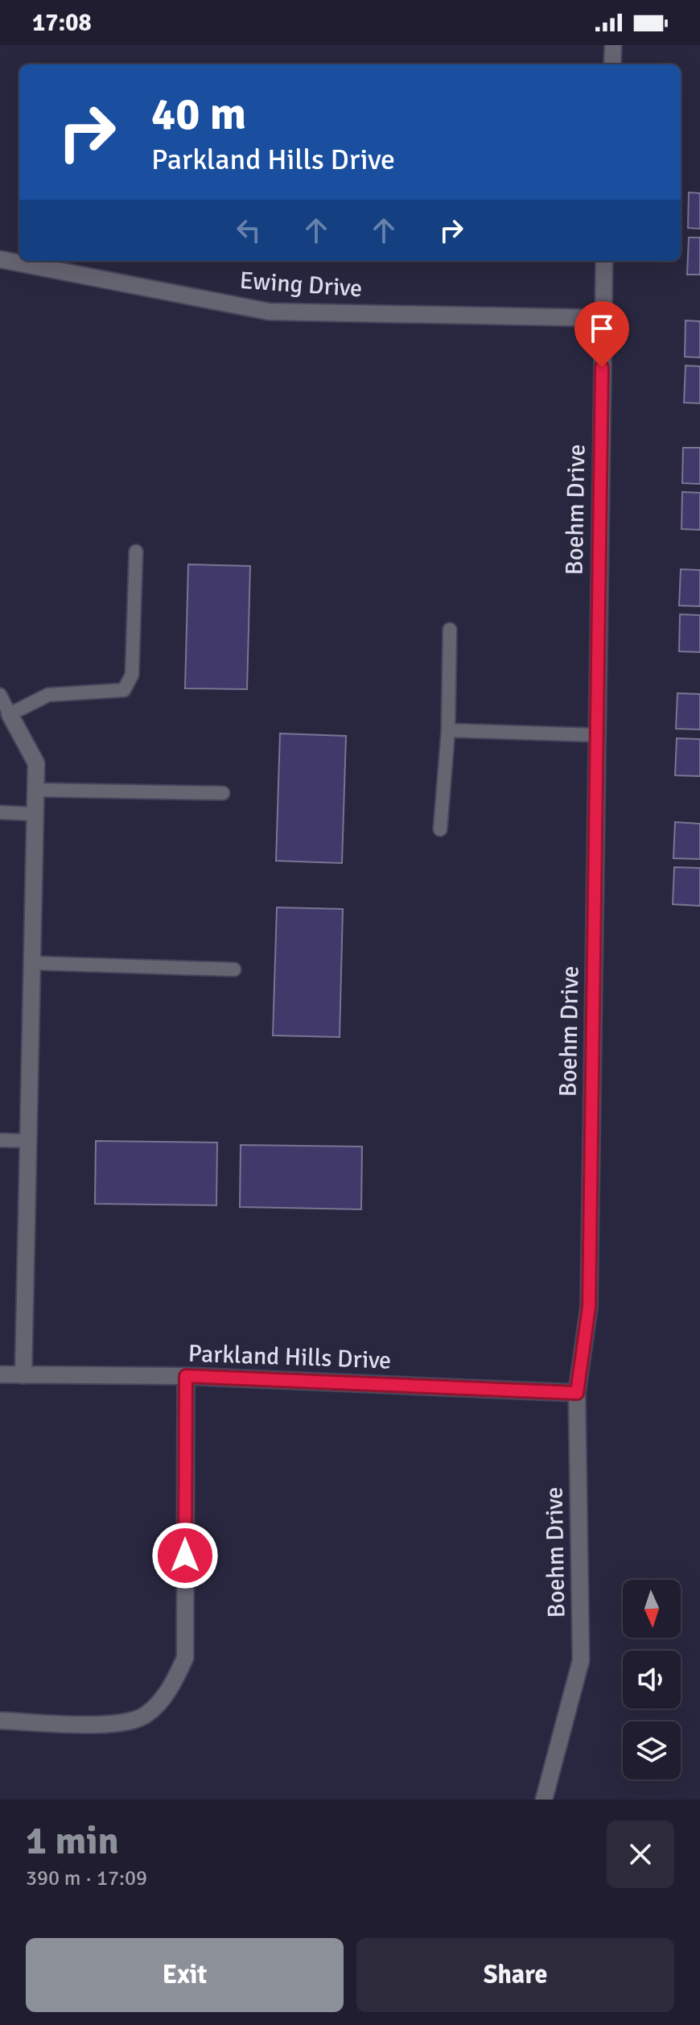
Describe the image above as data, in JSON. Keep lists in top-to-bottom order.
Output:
{
  "streets": {
    "street": ["Ewing Drive", "Boehm Drive", "Parkland Hills Drive"]
  },
  "crossings": [
    ["Ewing Drive", "Boehm Drive"],
    ["Boehm Drive", "Parkland Hills Drive"]
  ],
  "north": "bottom",
  "page": {
    "status": "17:08",
    "turn": ["40 m", "Parkland Hills Drive"],
    "heading": ["1 min", "390 m · 17:09"],
    "buttons": ["Exit", "Share"]
  }
}
